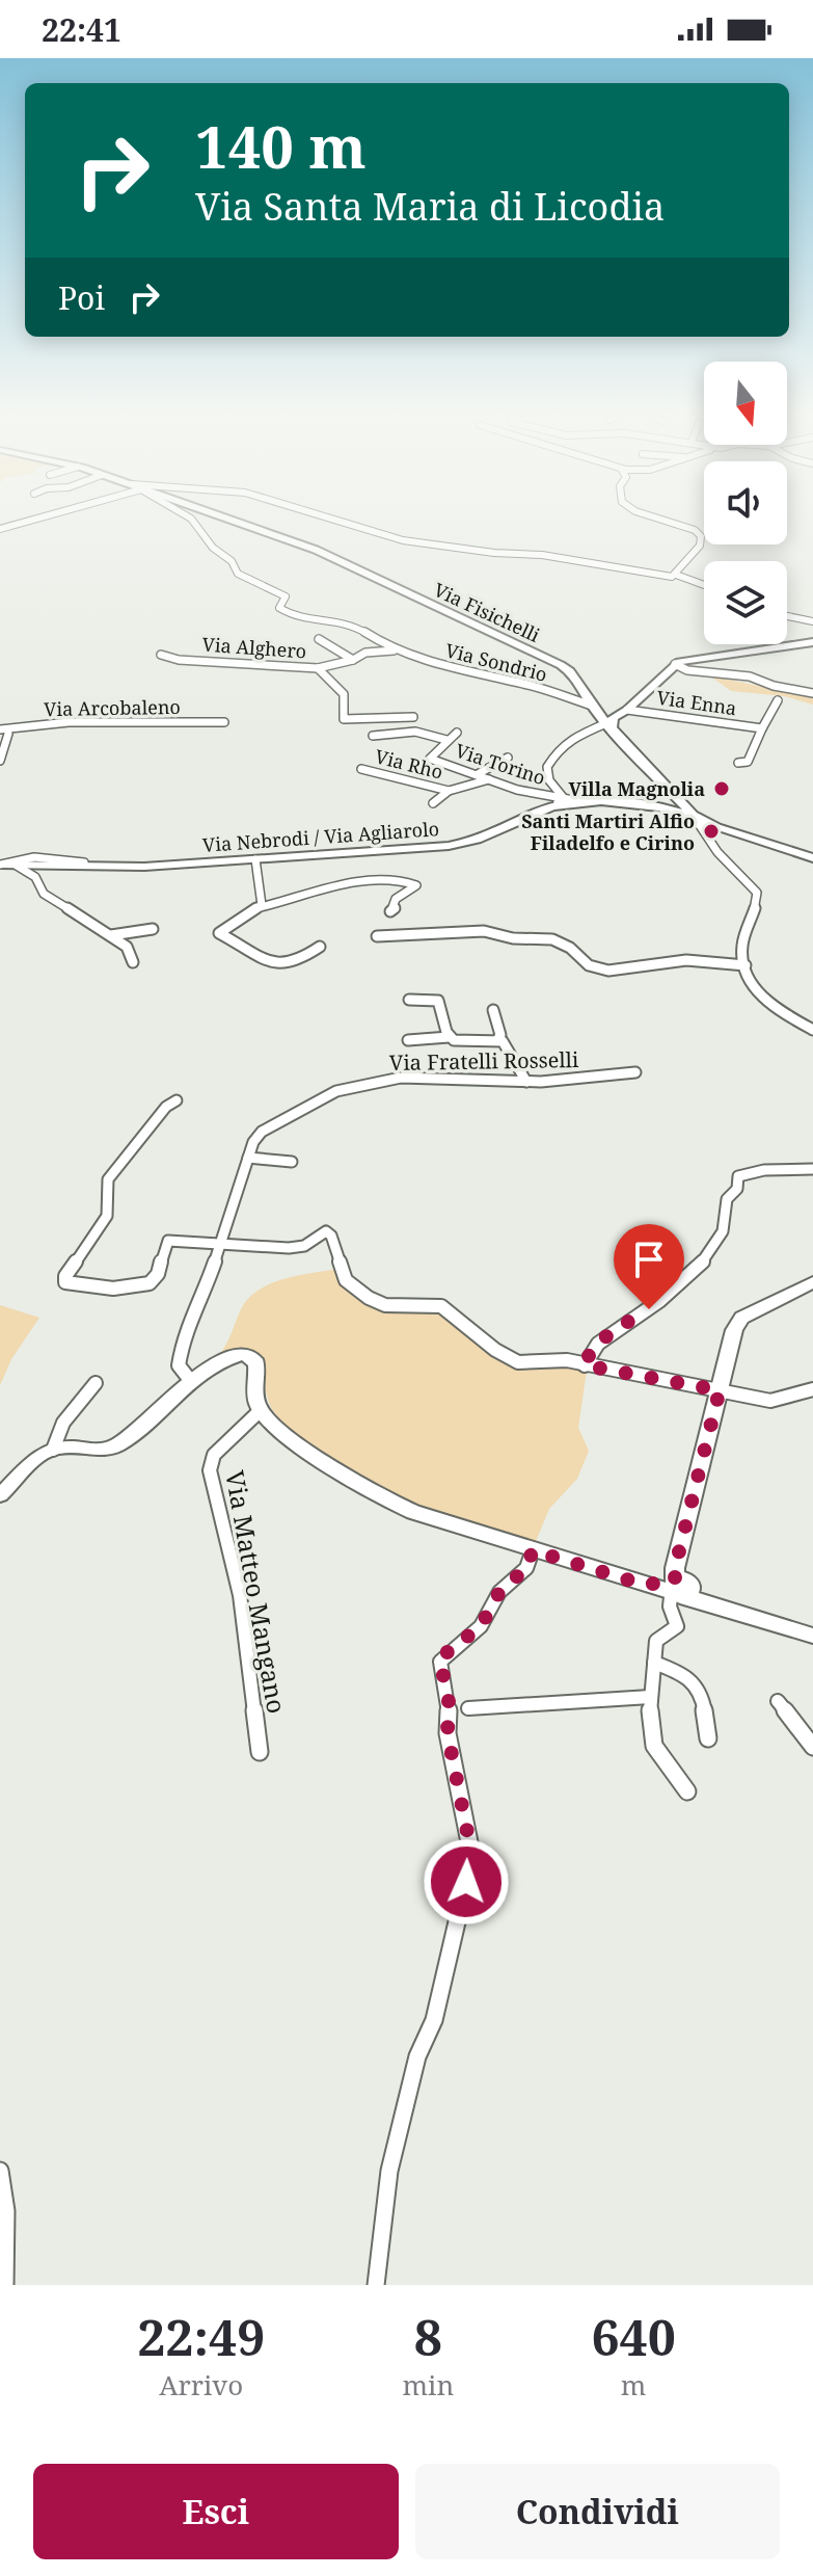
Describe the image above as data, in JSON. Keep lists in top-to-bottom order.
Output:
{
  "streets": {
    "main road": ["Via Fisichelli", "Via Nebrodi / Via Agliarolo"],
    "street": [
      "Via Alghero",
      "Via Sondrio",
      "Via Enna",
      "Via Arcobaleno",
      "Via Rho",
      "Via Torino",
      "Via Fratelli Rosselli",
      "Via Matteo Mangano"
    ]
  },
  "crossings": [
    ["Via Fisichelli", "Via Sondrio"],
    ["Via Alghero", "Via Sondrio"],
    ["Via Torino", "Via Nebrodi / Via Agliarolo"]
  ],
  "places": ["Villa Magnolia", "Santi Martiri Alfio Filadelfo e Cirino"],
  "north": "bottom",
  "page": {
    "status": "22:41",
    "turn": ["140 m", "Via Santa Maria di Licodia"],
    "then": "Poi",
    "eta": [
      "22:49",
      "Arrivo",
      "8",
      "min",
      "640",
      "m"
    ],
    "buttons": ["Esci", "Condividi"]
  }
}
